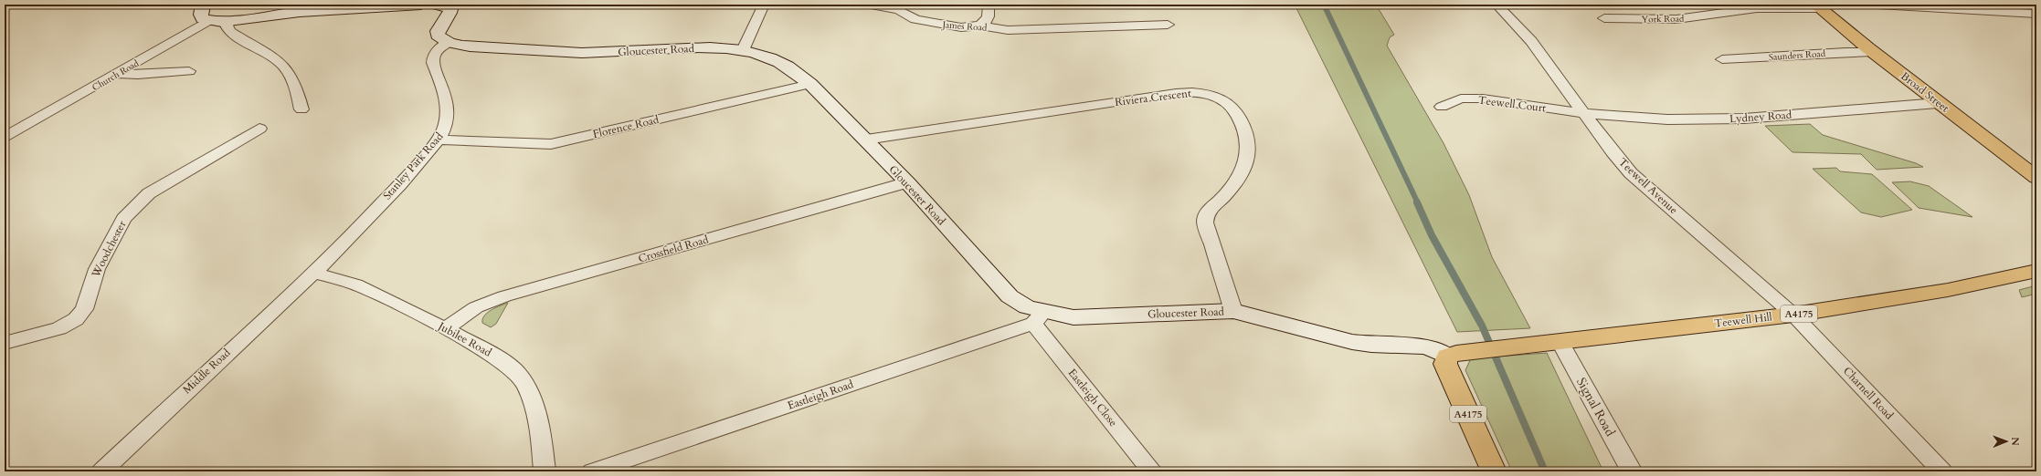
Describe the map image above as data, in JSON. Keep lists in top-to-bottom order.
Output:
{
  "streets": {
    "main road": ["Broad Street", "A4175", "Teewell Hill"],
    "street": [
      "York Road",
      "James Road",
      "Gloucester Road",
      "Saunders Road",
      "Church Road",
      "Riviera Crescent",
      "Teewell Court",
      "Lydney Road",
      "Florence Road",
      "Stanley Park Road",
      "Teewell Avenue",
      "Woodchester",
      "Crossfield Road",
      "Jubilee Road",
      "Middle Road",
      "Charnell Road",
      "Eastleigh Road",
      "Eastleigh Close",
      "Signal Road"
    ]
  },
  "crossings": [
    ["York Road", "Broad Street"],
    ["Gloucester Road", "Riviera Crescent"],
    ["Gloucester Road", "Florence Road"],
    ["Gloucester Road", "Stanley Park Road"],
    ["Gloucester Road", "Crossfield Road"],
    ["Gloucester Road", "A4175"],
    ["Gloucester Road", "Teewell Hill"],
    ["Gloucester Road", "Eastleigh Road"],
    ["Gloucester Road", "Eastleigh Close"],
    ["Saunders Road", "Broad Street"],
    ["Broad Street", "Lydney Road"],
    ["Teewell Court", "Lydney Road"],
    ["Teewell Court", "Teewell Avenue"],
    ["Lydney Road", "Teewell Avenue"],
    ["Florence Road", "Stanley Park Road"],
    ["Stanley Park Road", "Jubilee Road"],
    ["Stanley Park Road", "Middle Road"],
    ["Teewell Avenue", "Teewell Hill"],
    ["Teewell Avenue", "Charnell Road"],
    ["Crossfield Road", "Jubilee Road"],
    ["A4175", "Teewell Hill"],
    ["Teewell Hill", "Charnell Road"],
    ["Teewell Hill", "Signal Road"],
    ["Jubilee Road", "Middle Road"],
    ["Eastleigh Road", "Eastleigh Close"]
  ],
  "north": "right"
}
